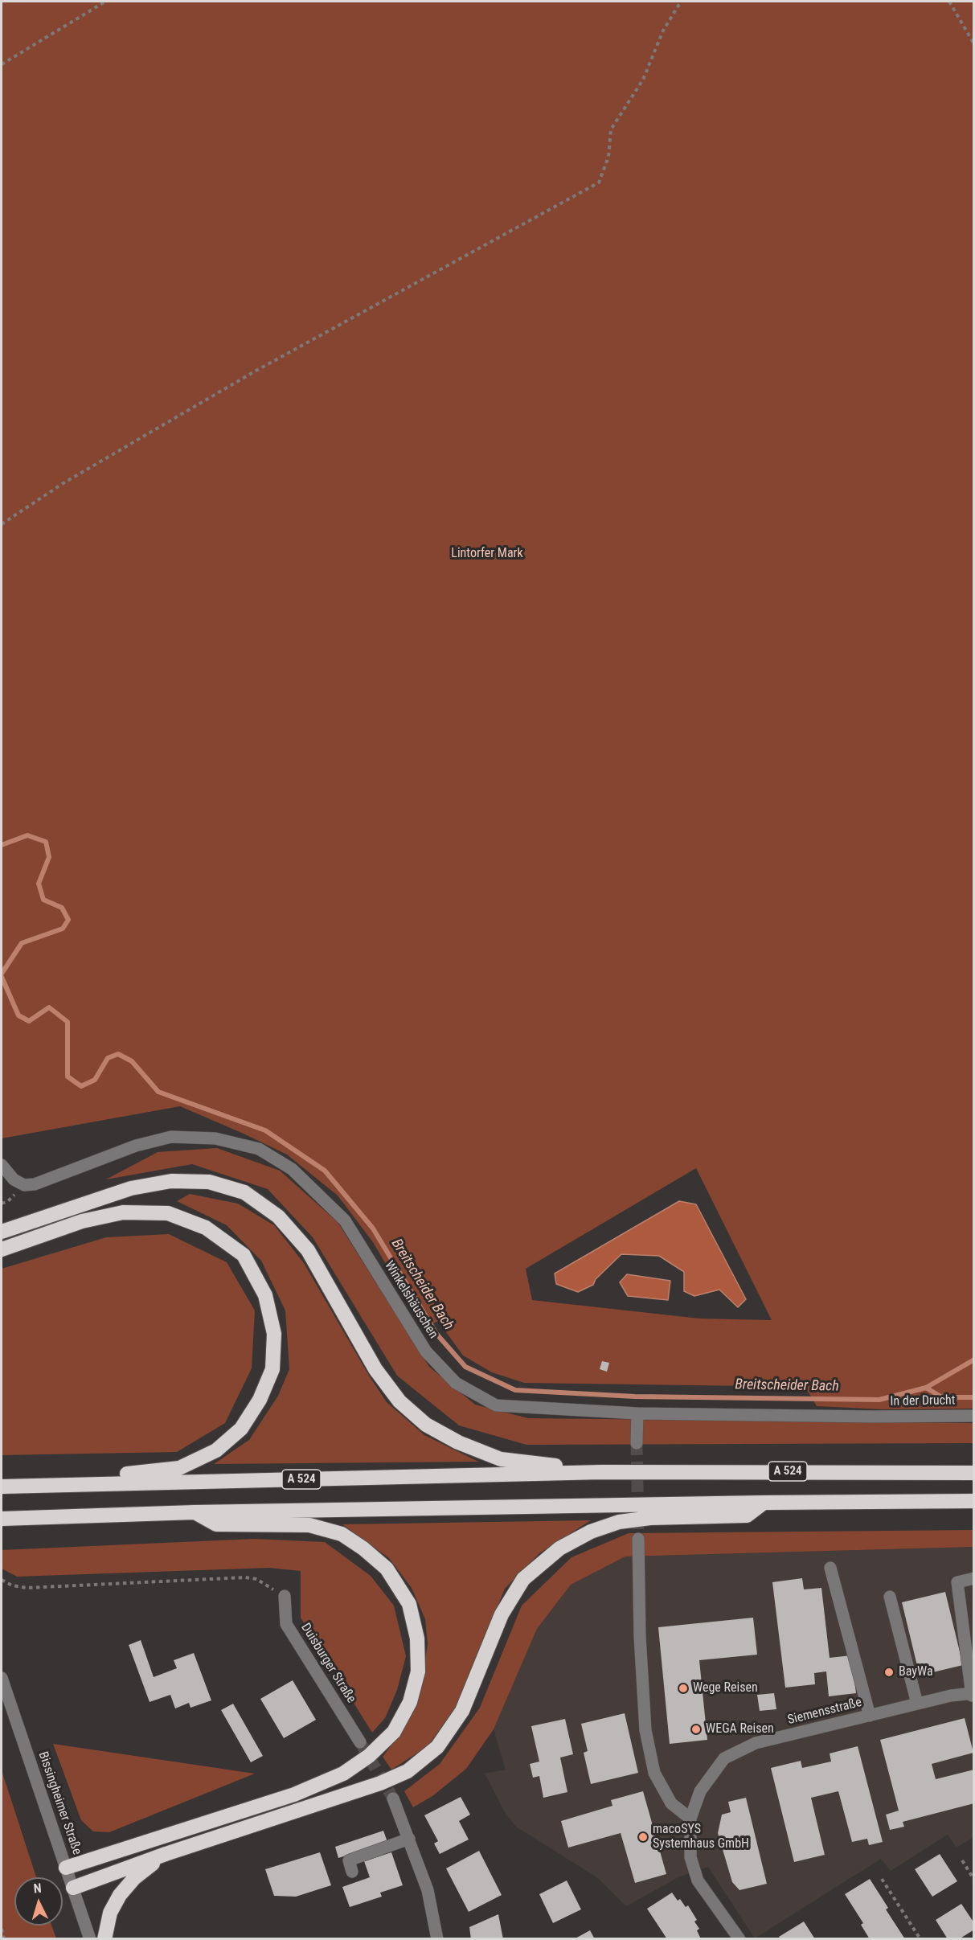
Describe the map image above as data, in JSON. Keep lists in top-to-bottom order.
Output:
{
  "streets": {
    "highway": ["A 524"],
    "street": [
      "Winkelshäuschen",
      "In der Drucht",
      "Duisburger Straße",
      "Siemensstraße",
      "Bissingheimer Straße"
    ]
  },
  "crossings": [
    ["Winkelshäuschen", "In der Drucht"]
  ],
  "water": ["Breitscheider Bach"],
  "parks": ["Lintorfer Mark"],
  "places": [
    "BayWa",
    "Wege Reisen",
    "WEGA Reisen",
    "macoSYS Systemhaus GmbH"
  ],
  "north": "top"
}
